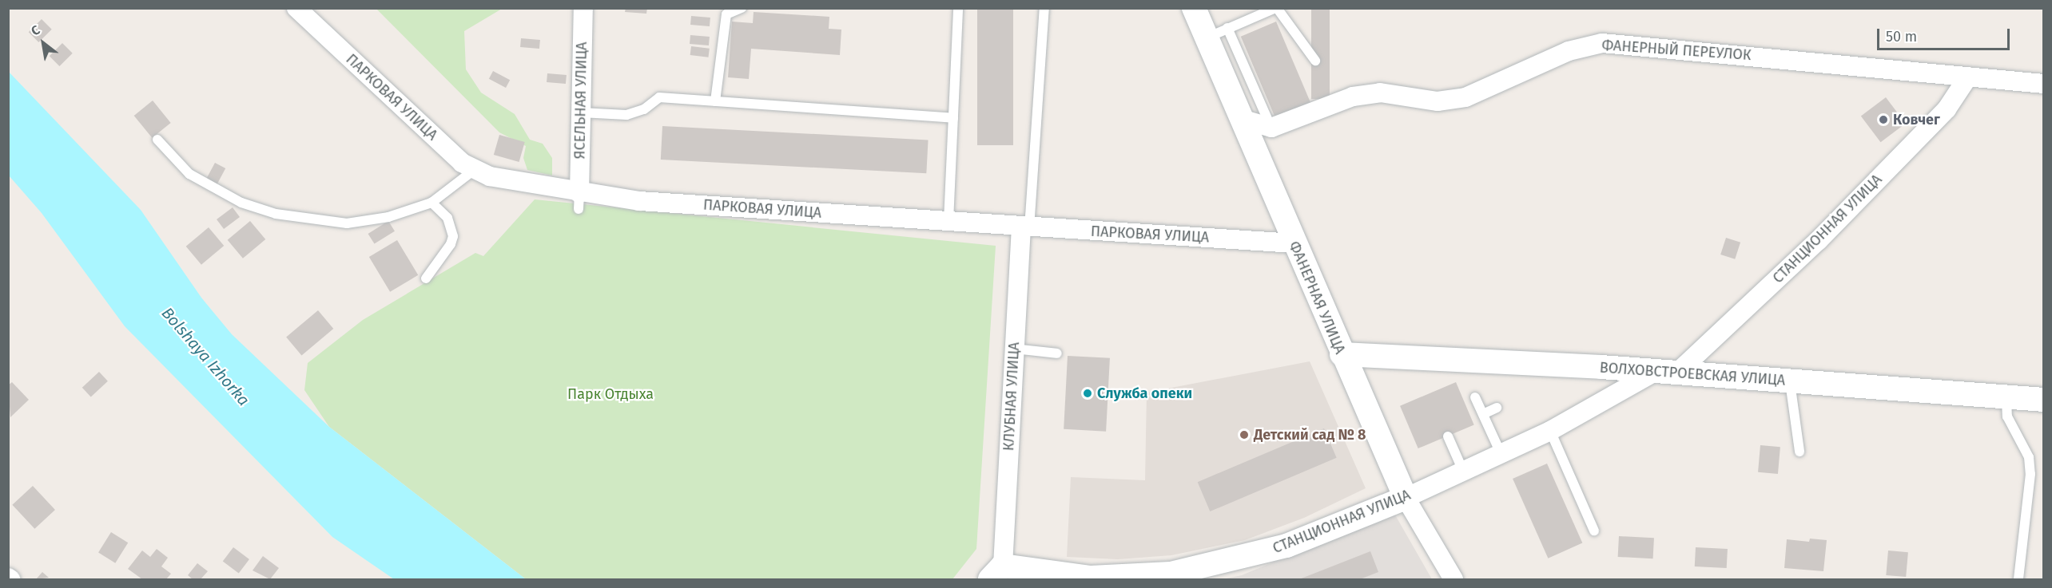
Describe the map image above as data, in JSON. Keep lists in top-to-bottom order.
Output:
{
  "streets": {
    "street": [
      "ФАНЕРНЫЙ ПЕРЕУЛОК",
      "ПАРКОВАЯ УЛИЦА",
      "ЯСЕЛЬНАЯ УЛИЦА",
      "СТАНЦИОННАЯ УЛИЦА",
      "ФАНЕРНАЯ УЛИЦА",
      "ВОЛХОВСТРОЕВСКАЯ УЛИЦА",
      "КЛУБНАЯ УЛИЦА"
    ]
  },
  "crossings": [
    ["ФАНЕРНЫЙ ПЕРЕУЛОК", "СТАНЦИОННАЯ УЛИЦА"],
    ["ФАНЕРНЫЙ ПЕРЕУЛОК", "ФАНЕРНАЯ УЛИЦА"],
    ["ПАРКОВАЯ УЛИЦА", "ЯСЕЛЬНАЯ УЛИЦА"],
    ["ПАРКОВАЯ УЛИЦА", "ФАНЕРНАЯ УЛИЦА"],
    ["ПАРКОВАЯ УЛИЦА", "КЛУБНАЯ УЛИЦА"],
    ["СТАНЦИОННАЯ УЛИЦА", "ФАНЕРНАЯ УЛИЦА"],
    ["СТАНЦИОННАЯ УЛИЦА", "ВОЛХОВСТРОЕВСКАЯ УЛИЦА"],
    ["СТАНЦИОННАЯ УЛИЦА", "КЛУБНАЯ УЛИЦА"],
    ["ФАНЕРНАЯ УЛИЦА", "ВОЛХОВСТРОЕВСКАЯ УЛИЦА"]
  ],
  "water": ["Bolshaya Izhorka"],
  "parks": ["Парк Отдыха"],
  "places": ["Ковчег", "Служба опеки", "Детский сад № 8"],
  "scale_bar": "50 m",
  "north": "top left"
}
